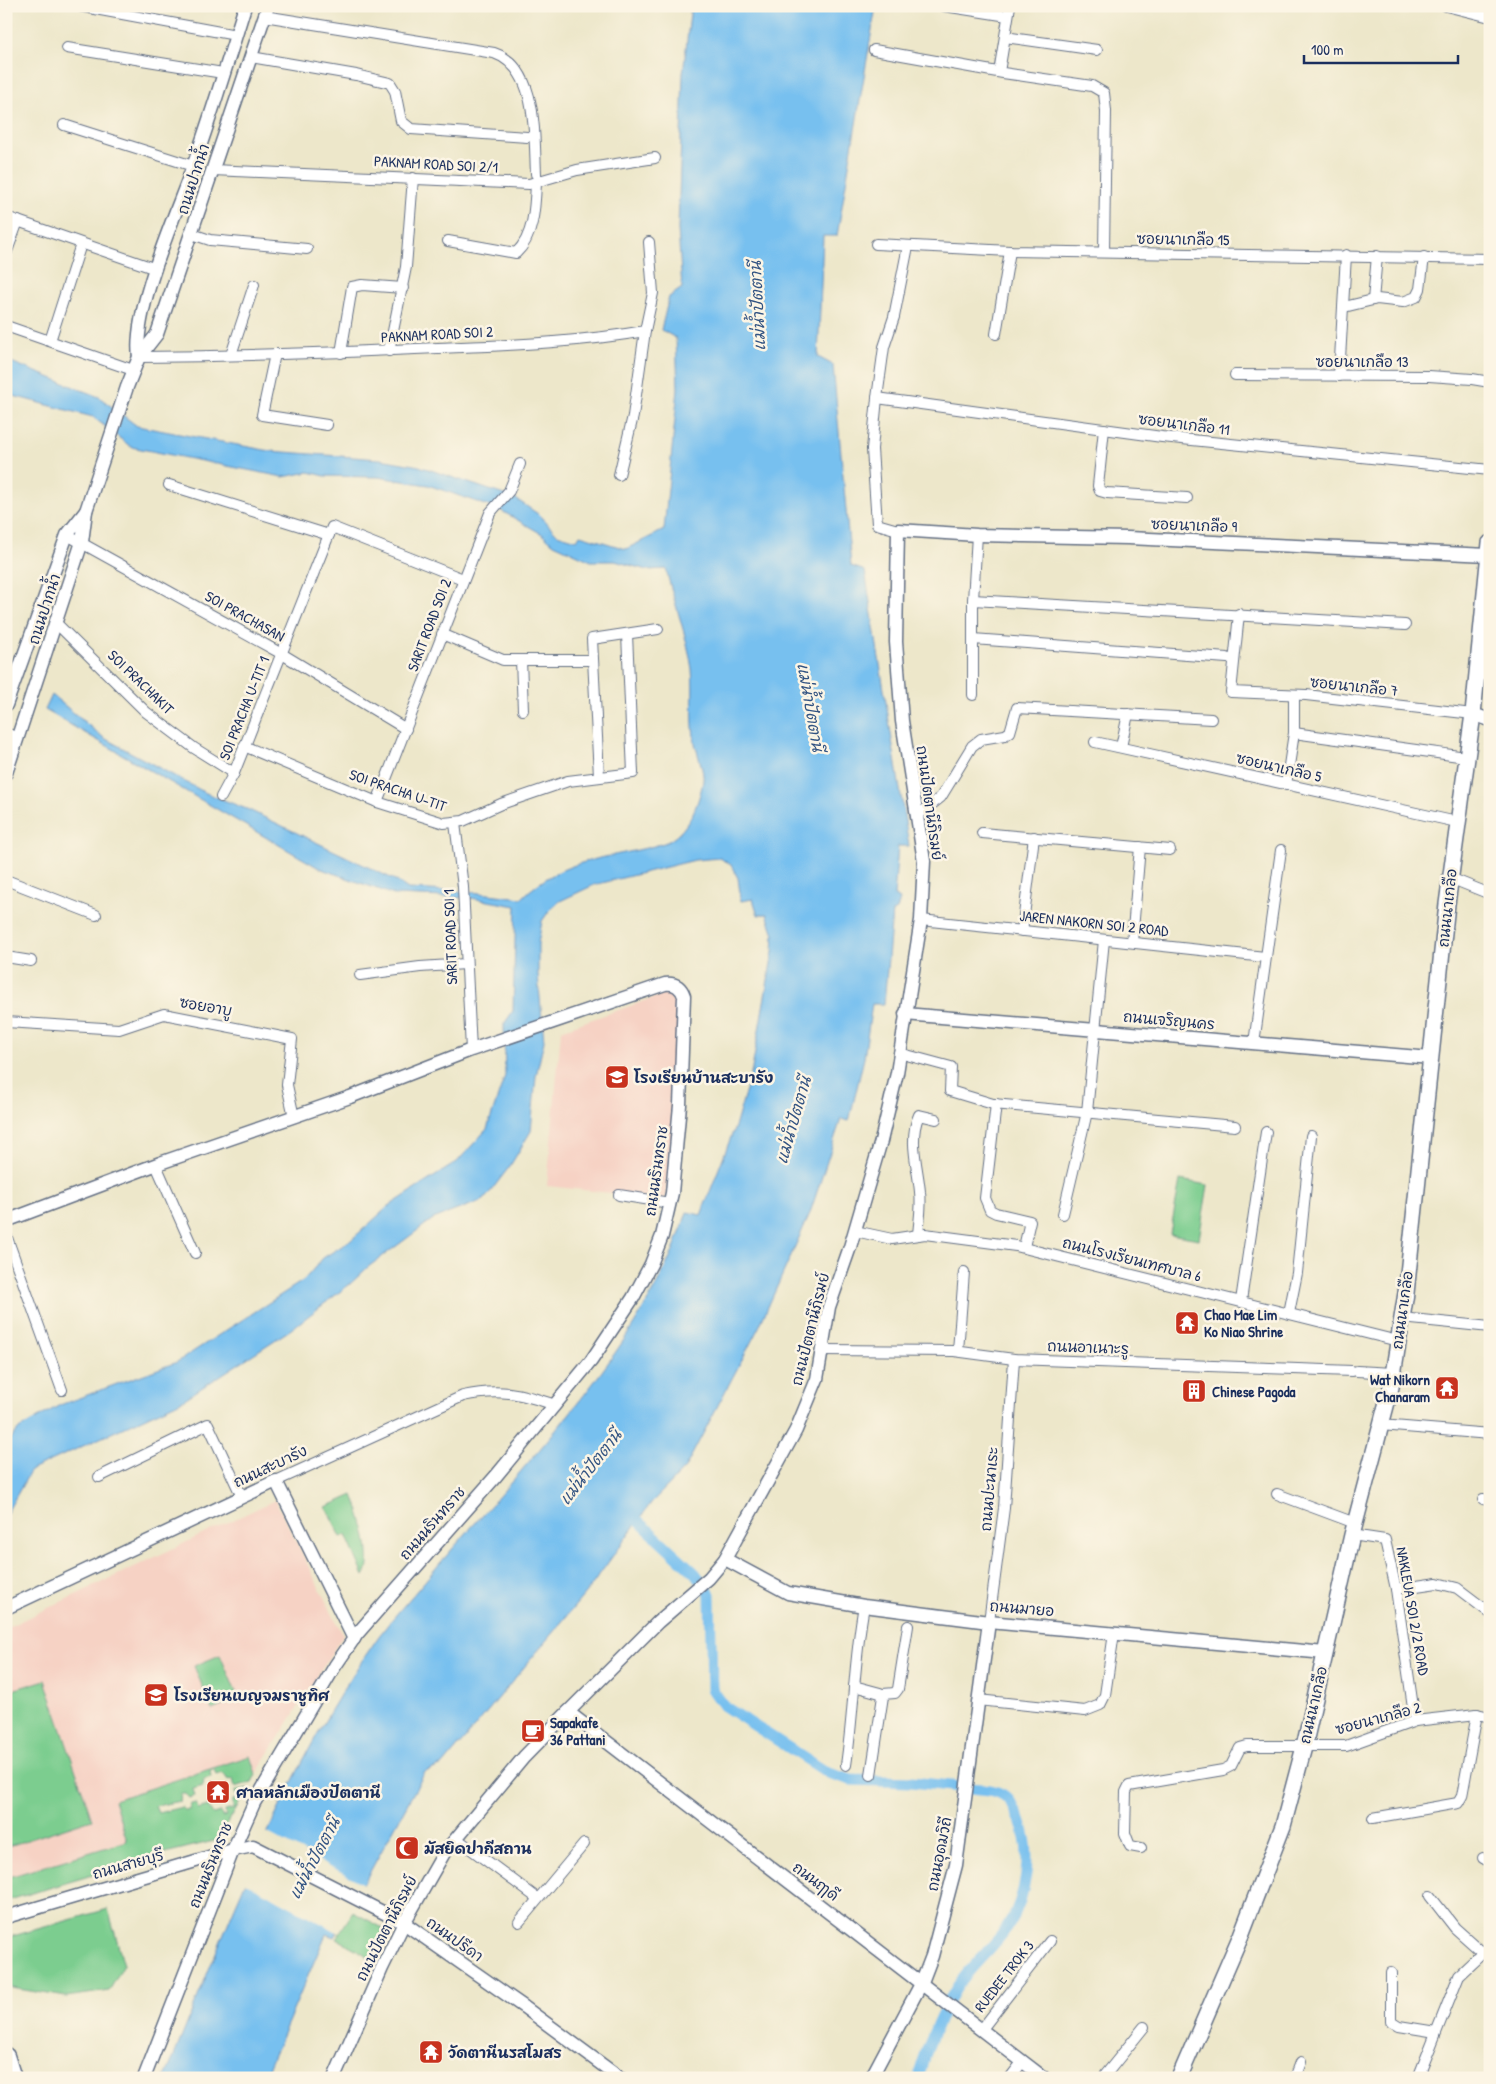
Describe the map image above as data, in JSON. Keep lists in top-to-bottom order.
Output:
{
  "streets": {
    "main road": ["ถนนนาเกลือ"],
    "street": [
      "PAKNAM ROAD SOI 2/1",
      "ถนนปากน้ำ",
      "ซอยนาเกลือ 15",
      "PAKNAM ROAD SOI 2",
      "ซอยนาเกลือ 13",
      "ซอยนาเกลือ 11",
      "ซอยนาเกลือ 9",
      "SOI PRACHASAN",
      "SARIT ROAD SOI 2",
      "SOI PRACHAKIT",
      "ซอยนาเกลือ 7",
      "SOI PRACHA U-TIT 1",
      "ซอยนาเกลือ 5",
      "SOI PRACHA U-TIT",
      "ถนนปัตตานีภิรมย์",
      "JAREN NAKORN SOI 2 ROAD",
      "SARIT ROAD SOI 1",
      "ซอยอาบู",
      "ถนนเจริญนคร",
      "ถนนนรินทราช",
      "ถนนโรงเรียนเทศบาล 6",
      "ถนนอาเนาะรู",
      "ถนนสะบารัง",
      "ถนนปะนาเระ",
      "ถนนมายอ",
      "NAKLEUA SOI 2/2 ROAD",
      "ซอยนาเกลือ 2",
      "ถนนอุดมวิถี",
      "ถนนสายบุรี",
      "ถนนฤๅดี",
      "ถนนปรีดา",
      "RUEDEE TROK 3"
    ]
  },
  "crossings": [
    ["PAKNAM ROAD SOI 2/1", "ถนนปากน้ำ"],
    ["ถนนปากน้ำ", "PAKNAM ROAD SOI 2"],
    ["ถนนปากน้ำ", "SOI PRACHASAN"],
    ["ถนนปากน้ำ", "SOI PRACHAKIT"],
    ["ซอยนาเกลือ 9", "ถนนปัตตานีภิรมย์"],
    ["ซอยนาเกลือ 9", "ถนนนาเกลือ"],
    ["SOI PRACHASAN", "SARIT ROAD SOI 2"],
    ["SOI PRACHASAN", "SOI PRACHA U-TIT 1"],
    ["SARIT ROAD SOI 2", "SOI PRACHA U-TIT"],
    ["SOI PRACHAKIT", "SOI PRACHA U-TIT 1"],
    ["ซอยนาเกลือ 7", "ถนนนาเกลือ"],
    ["SOI PRACHA U-TIT 1", "SOI PRACHA U-TIT"],
    ["ซอยนาเกลือ 5", "ถนนนาเกลือ"],
    ["SOI PRACHA U-TIT", "SARIT ROAD SOI 1"],
    ["ถนนปัตตานีภิรมย์", "JAREN NAKORN SOI 2 ROAD"],
    ["ถนนปัตตานีภิรมย์", "ถนนเจริญนคร"],
    ["ถนนปัตตานีภิรมย์", "ถนนโรงเรียนเทศบาล 6"],
    ["ถนนปัตตานีภิรมย์", "ถนนอาเนาะรู"],
    ["ถนนปัตตานีภิรมย์", "ถนนมายอ"],
    ["ถนนปัตตานีภิรมย์", "ถนนฤๅดี"],
    ["ถนนปัตตานีภิรมย์", "ถนนปรีดา"],
    ["ถนนนาเกลือ", "ถนนเจริญนคร"],
    ["ถนนนาเกลือ", "ถนนโรงเรียนเทศบาล 6"],
    ["ถนนนาเกลือ", "ถนนอาเนาะรู"],
    ["ถนนนาเกลือ", "ถนนมายอ"],
    ["ถนนนาเกลือ", "NAKLEUA SOI 2/2 ROAD"],
    ["ถนนนาเกลือ", "ซอยนาเกลือ 2"],
    ["SARIT ROAD SOI 1", "ถนนนรินทราช"],
    ["ถนนนรินทราช", "ถนนสะบารัง"],
    ["ถนนนรินทราช", "ถนนสายบุรี"],
    ["ถนนอาเนาะรู", "ถนนปะนาเระ"],
    ["ถนนปะนาเระ", "ถนนมายอ"],
    ["ถนนปะนาเระ", "ถนนอุดมวิถี"],
    ["ถนนมายอ", "ถนนอุดมวิถี"],
    ["NAKLEUA SOI 2/2 ROAD", "ซอยนาเกลือ 2"],
    ["ถนนอุดมวิถี", "ถนนฤๅดี"],
    ["ถนนสายบุรี", "ถนนปรีดา"],
    ["ถนนฤๅดี", "RUEDEE TROK 3"]
  ],
  "water": ["แม่น้ำปัตตานี"],
  "places": {
    "school or university": ["โรงเรียนบ้านสะบารัง", "โรงเรียนเบญจมราชูทิศ"],
    "temple": [
      "Chao Mae Lim Ko Niao Shrine",
      "Wat Nikorn Chanaram",
      "ศาลหลักเมืองปัตตานี",
      "วัดตานีนรสโมสร"
    ],
    "building": ["Chinese Pagoda"],
    "cafe": ["Sapakafe 36 Pattani"],
    "mosque": ["มัสยิดปากีสถาน"]
  },
  "scale_bar": "100 m"
}
